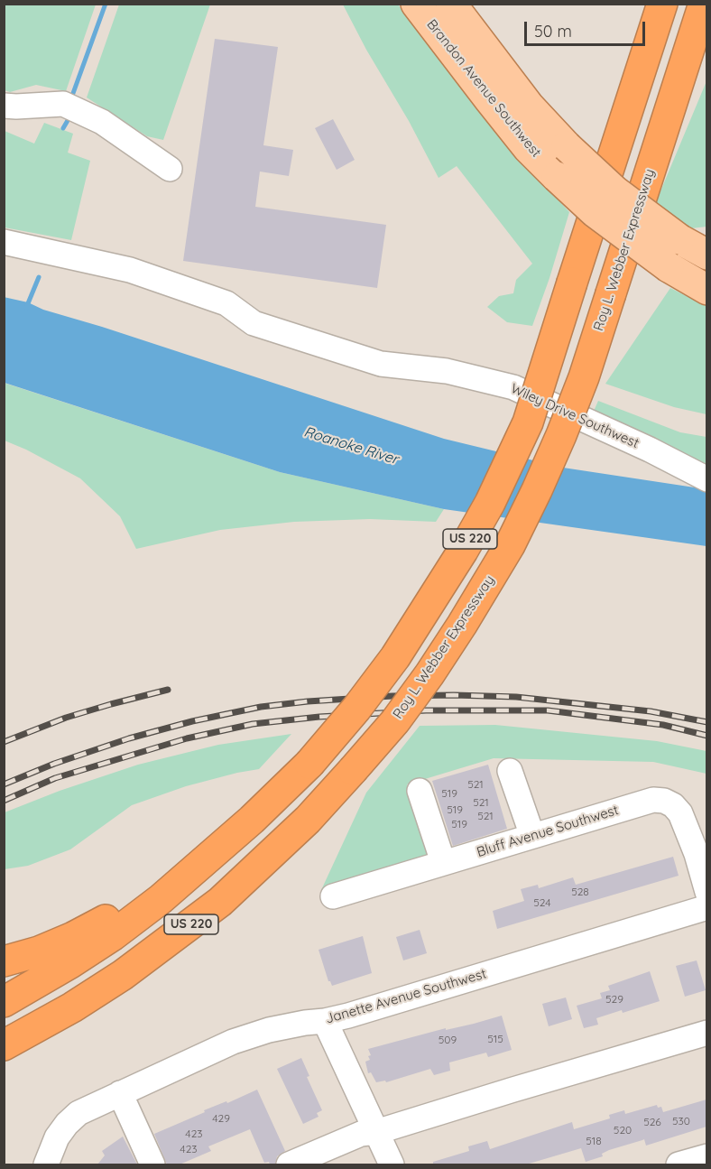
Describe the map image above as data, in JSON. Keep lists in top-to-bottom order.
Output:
{
  "streets": {
    "highway": ["Roy L. Webber Expressway", "US 220"],
    "main road": ["Brandon Avenue Southwest"],
    "street": ["Wiley Drive Southwest", "Bluff Avenue Southwest", "Janette Avenue Southwest"]
  },
  "water": ["Roanoke River"],
  "house_numbers": [
    "521",
    "519",
    "521",
    "519",
    "521",
    "519",
    "528",
    "524",
    "529",
    "515",
    "509",
    "429",
    "530",
    "526",
    "520",
    "423",
    "518",
    "423"
  ],
  "scale_bar": "50 m"
}
